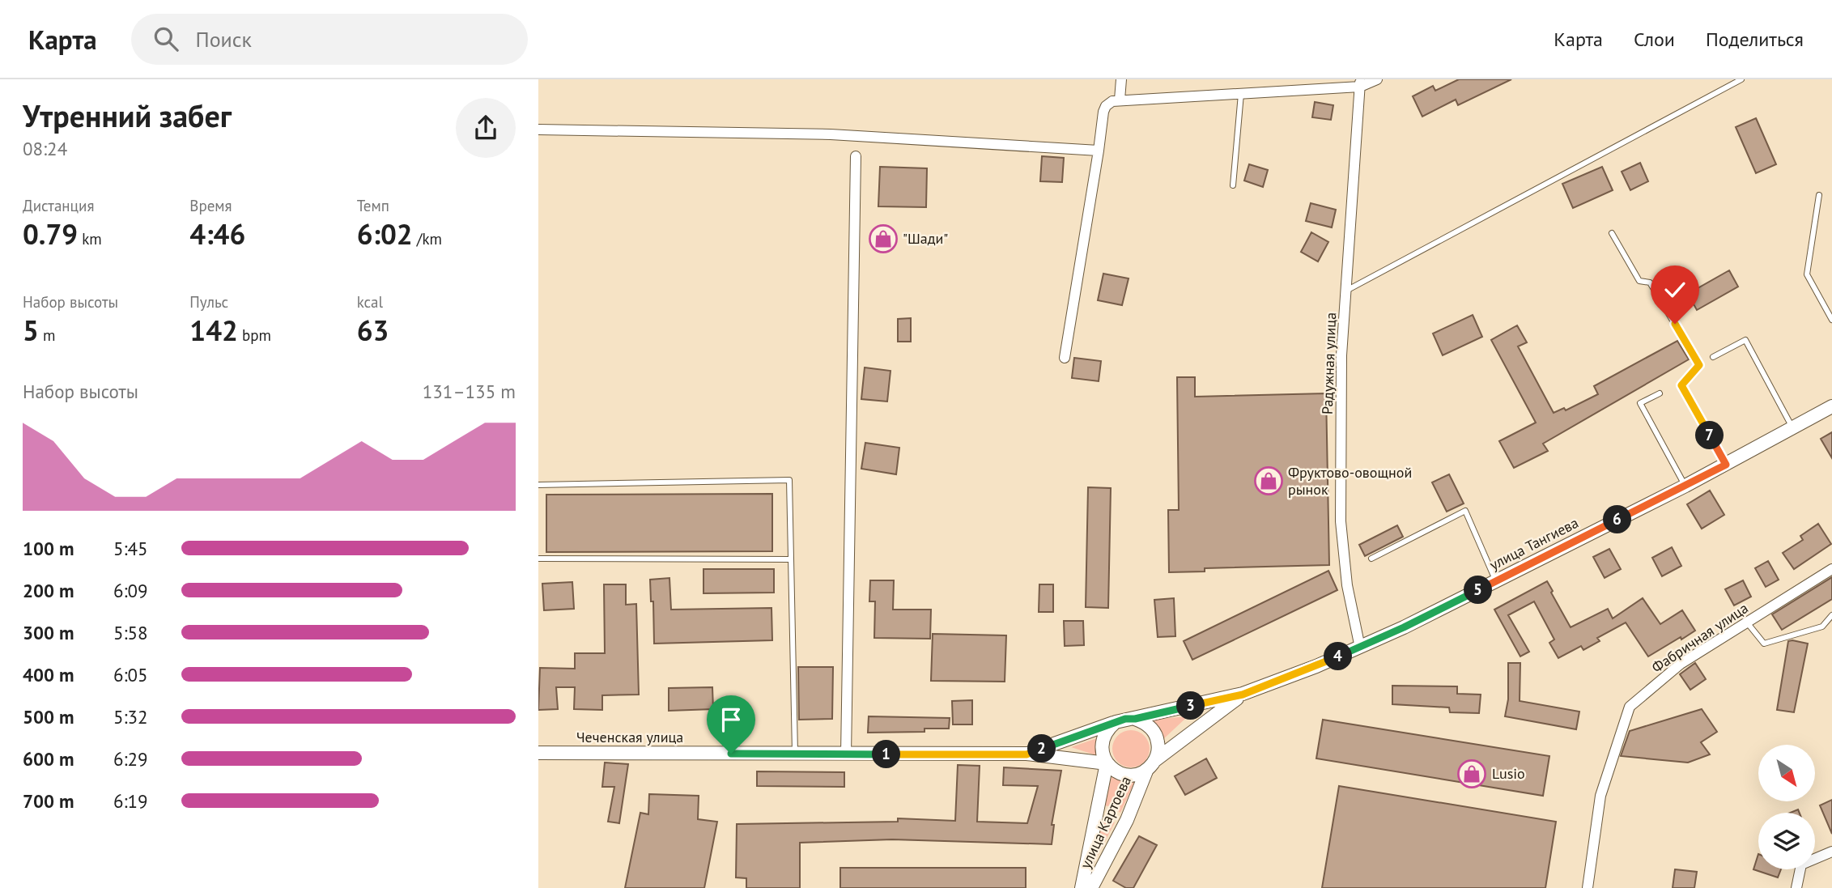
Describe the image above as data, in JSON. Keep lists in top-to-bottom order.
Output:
{
  "streets": {
    "main road": ["улица Тангиева", "Чеченская улица", "улица Картоева"],
    "street": ["Радужная улица", "Фабричная улица"]
  },
  "crossings": [
    ["Радужная улица", "улица Тангиева"],
    ["Чеченская улица", "улица Картоева"]
  ],
  "places": {
    "shop": ["\"Шади\"", "Фруктово-овощной рынок", "Lusio"]
  },
  "north": "bottom right",
  "page": {
    "header": "Карта",
    "search": "Поиск",
    "nav": ["Карта", "Слои", "Поделиться"],
    "heading": ["Утренний забег", "08:24"],
    "stats": [
      ["Дистанция", "0.79 km"],
      ["Время", "4:46"],
      ["Темп", "6:02 /km"],
      ["Набор высоты", "5 m"],
      ["Пульс", "142 bpm"],
      ["kcal", "63"]
    ],
    "chart": ["Набор высоты", "131–135 m"],
    "pins": [
      "7",
      "6",
      "5",
      "4",
      "3",
      "2",
      "1"
    ],
    "list": [
      {
        "name": "100 m",
        "note": "5:45"
      },
      {
        "name": "200 m",
        "note": "6:09"
      },
      {
        "name": "300 m",
        "note": "5:58"
      },
      {
        "name": "400 m",
        "note": "6:05"
      },
      {
        "name": "500 m",
        "note": "5:32"
      },
      {
        "name": "600 m",
        "note": "6:29"
      },
      {
        "name": "700 m",
        "note": "6:19"
      }
    ]
  }
}
